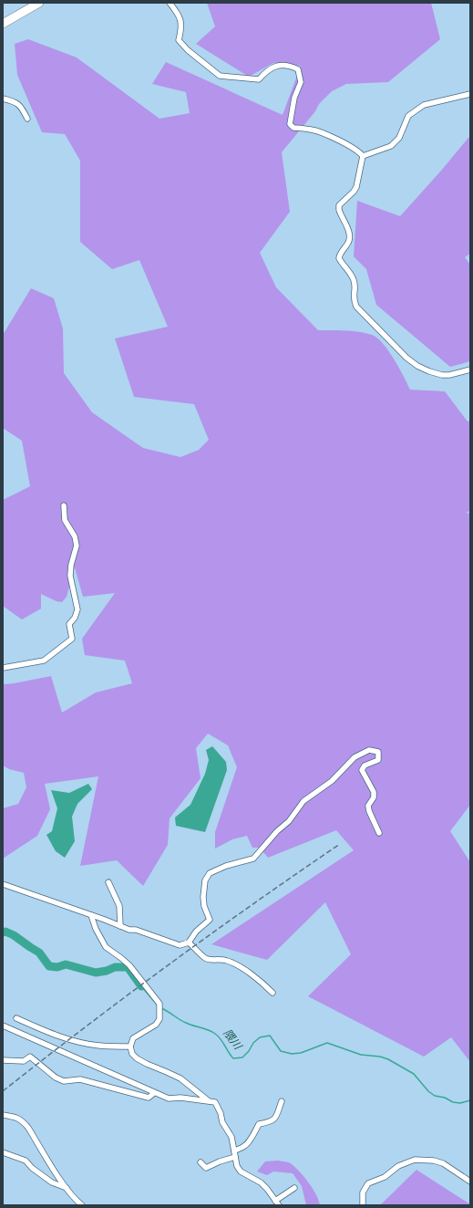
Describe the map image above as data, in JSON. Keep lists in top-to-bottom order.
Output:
{
  "water": ["隈川"]
}
